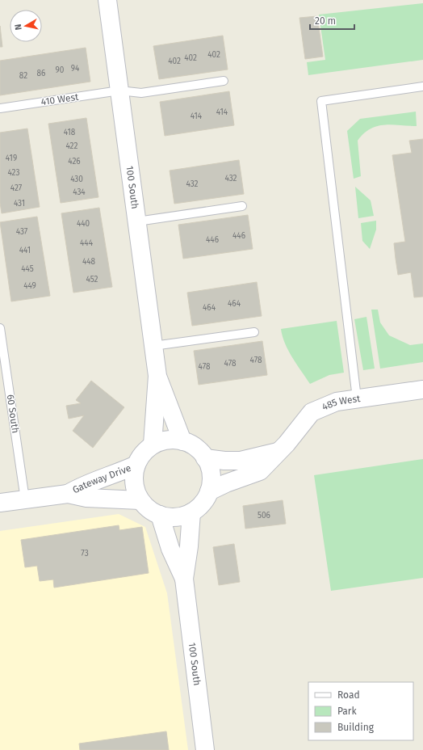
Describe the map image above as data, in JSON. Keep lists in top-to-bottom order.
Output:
{
  "streets": {
    "street": ["100 South", "485 West", "Gateway Drive"],
    "lane": ["410 West", "60 South"]
  },
  "crossings": [
    ["410 West", "100 South"],
    ["100 South", "485 West"],
    ["100 South", "Gateway Drive"],
    ["485 West", "Gateway Drive"],
    ["60 South", "Gateway Drive"]
  ],
  "house_numbers": [
    "402",
    "402",
    "402",
    "94",
    "90",
    "86",
    "82",
    "414",
    "414",
    "418",
    "422",
    "419",
    "426",
    "423",
    "432",
    "430",
    "432",
    "427",
    "434",
    "431",
    "440",
    "437",
    "446",
    "446",
    "444",
    "441",
    "448",
    "445",
    "452",
    "449",
    "464",
    "464",
    "478",
    "478",
    "478",
    "506",
    "73"
  ],
  "legend": ["Road", "Park", "Building"],
  "scale_bar": "20 m",
  "north": "left"
}
